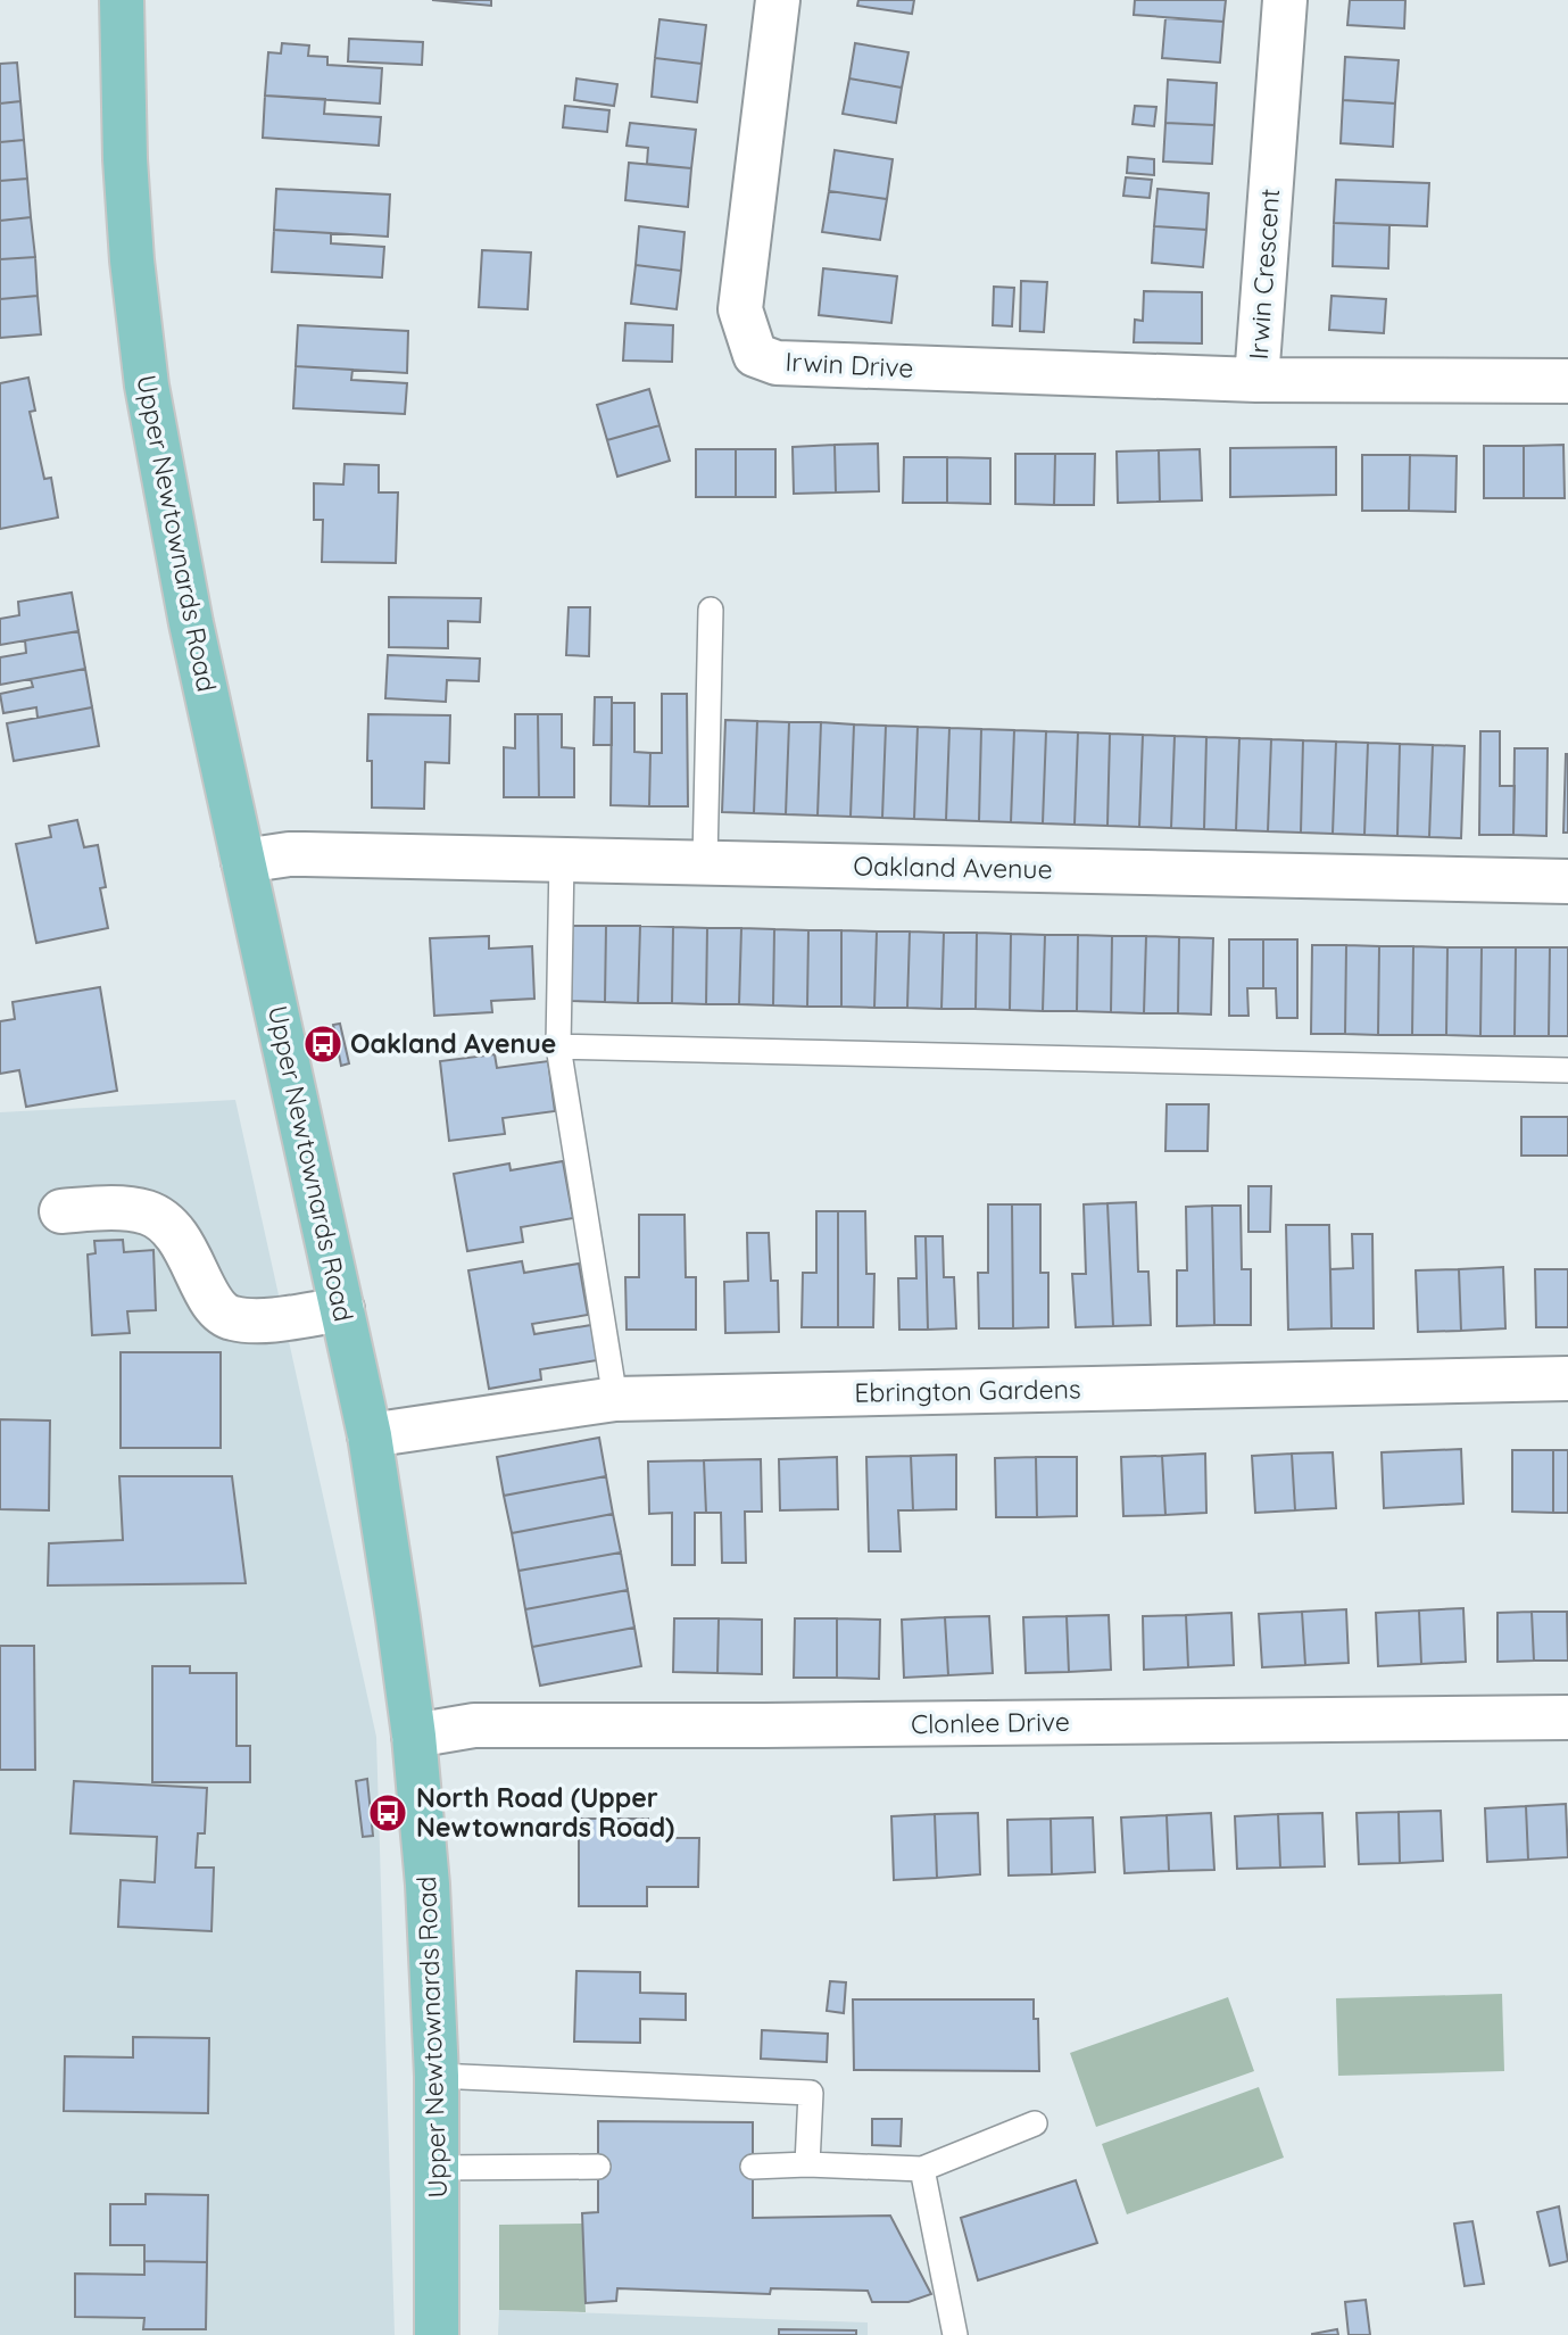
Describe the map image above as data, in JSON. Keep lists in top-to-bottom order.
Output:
{
  "streets": {
    "main road": ["Upper Newtownards Road"],
    "street": [
      "Irwin Crescent",
      "Irwin Drive",
      "Oakland Avenue",
      "Ebrington Gardens",
      "Clonlee Drive"
    ]
  },
  "crossings": [
    ["Irwin Crescent", "Irwin Drive"],
    ["Upper Newtownards Road", "Oakland Avenue"],
    ["Upper Newtownards Road", "Ebrington Gardens"],
    ["Upper Newtownards Road", "Clonlee Drive"]
  ],
  "places": {
    "bus stop": ["Oakland Avenue", "North Road (Upper Newtownards Road)"]
  }
}
